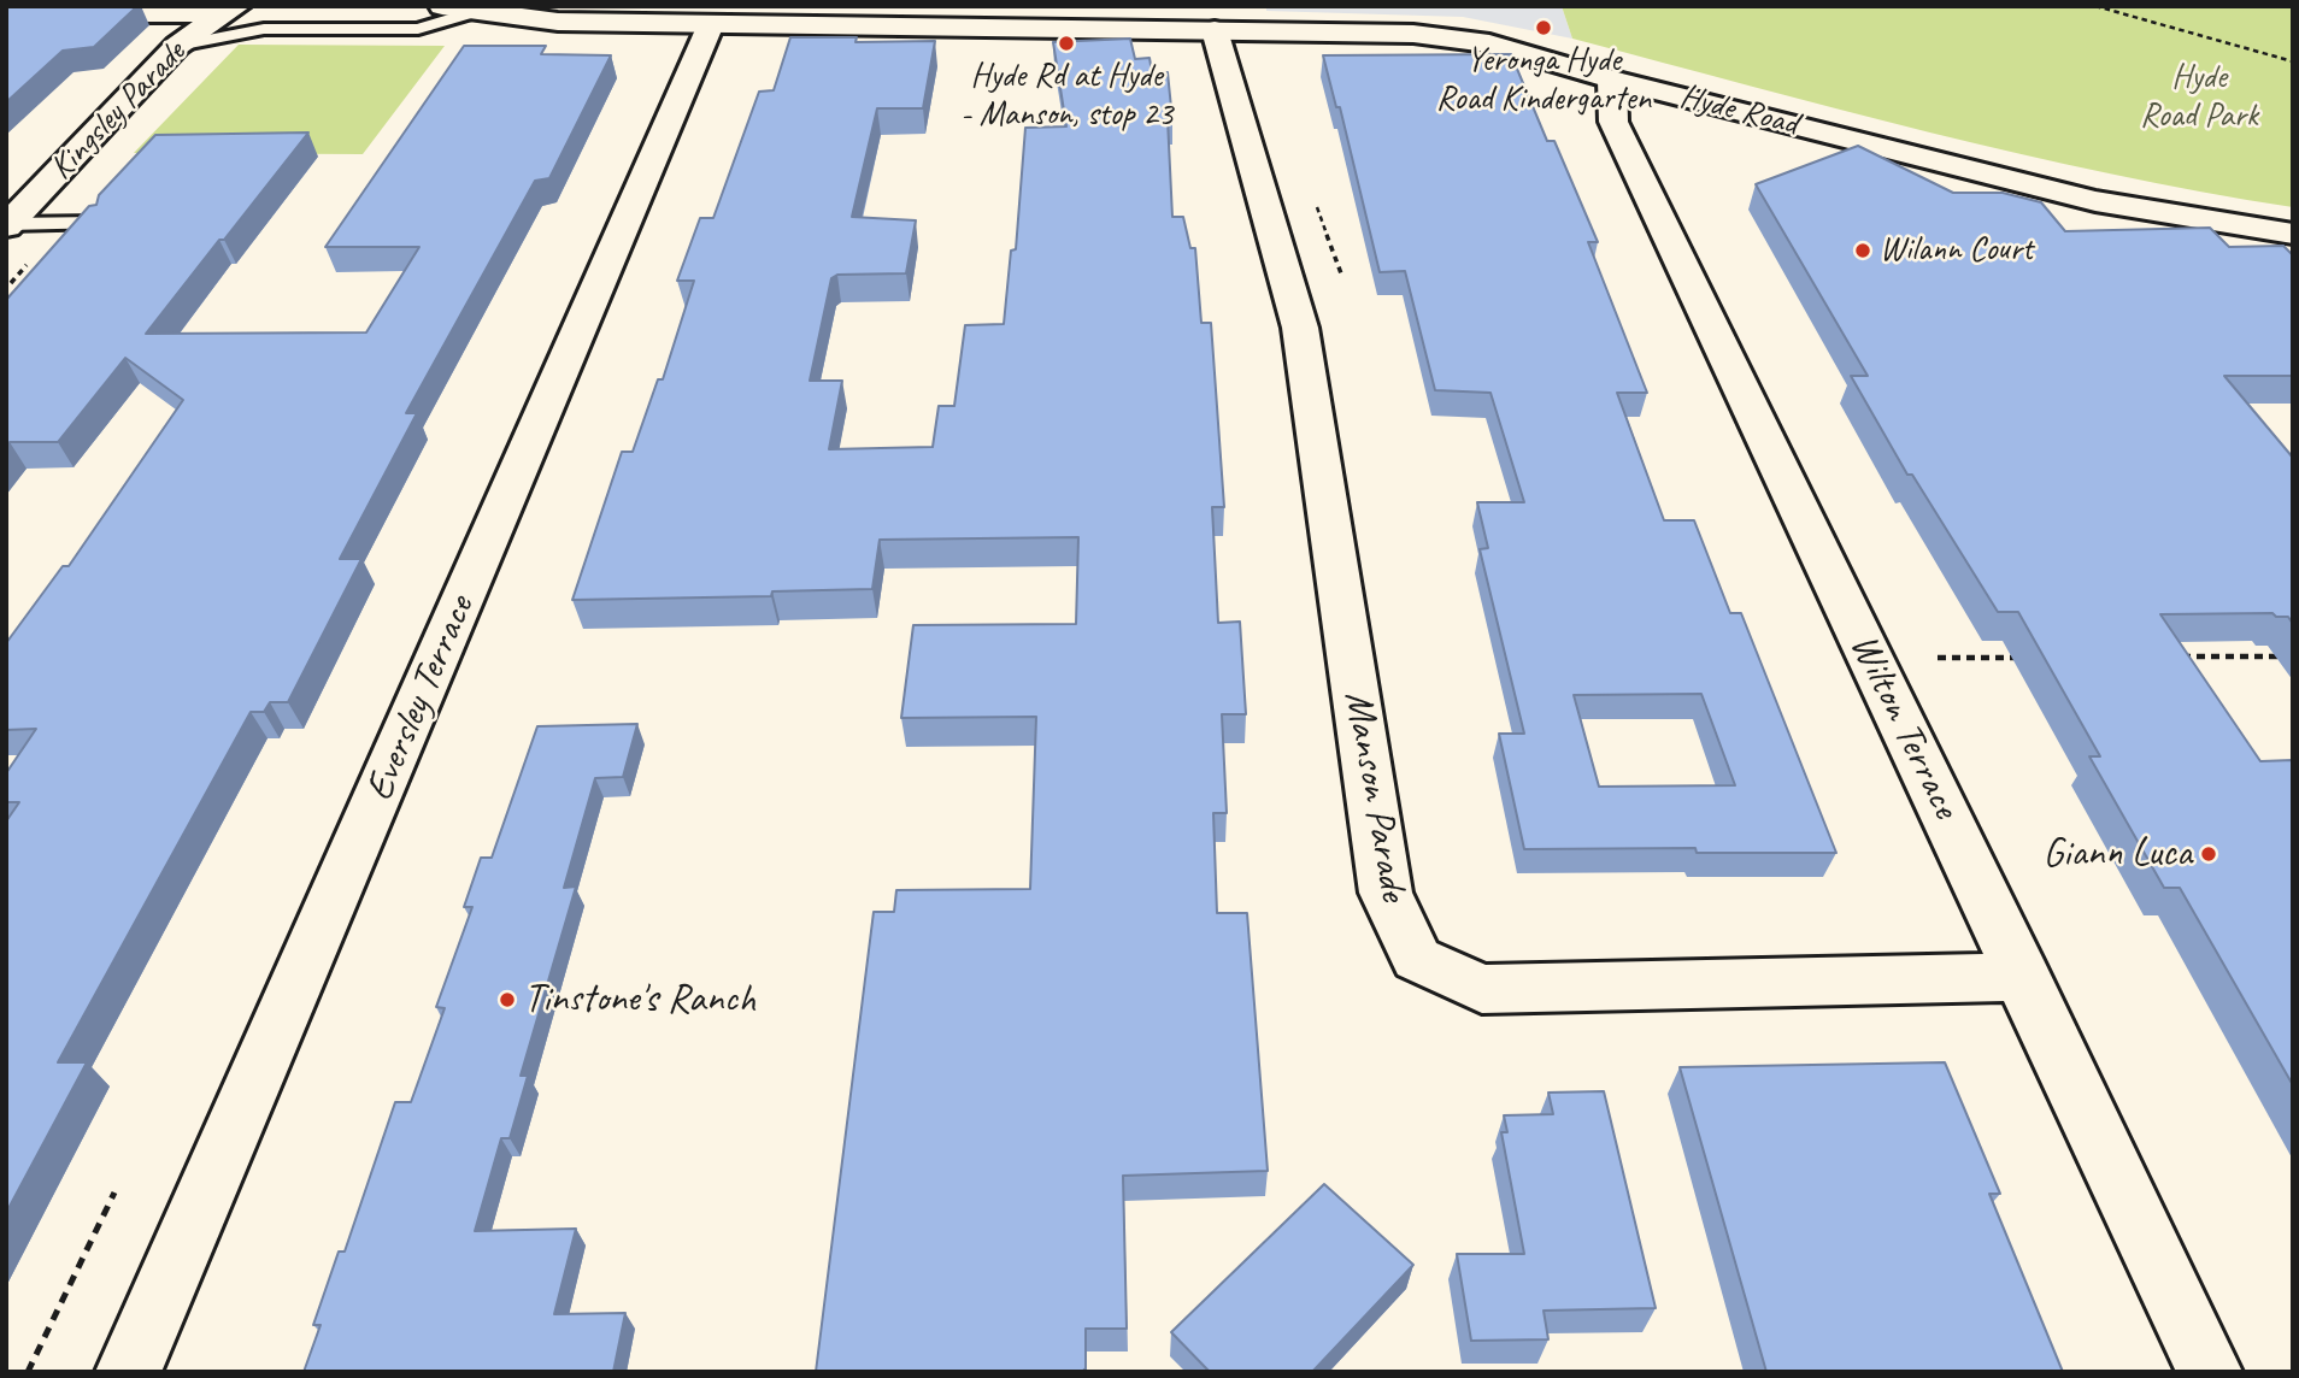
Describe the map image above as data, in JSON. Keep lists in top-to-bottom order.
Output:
{
  "streets": {
    "street": [
      "Kingsley Parade",
      "Hyde Road",
      "Eversley Terrace",
      "Wilton Terrace",
      "Manson Parade"
    ]
  },
  "crossings": [
    ["Kingsley Parade", "Hyde Road"],
    ["Hyde Road", "Eversley Terrace"],
    ["Hyde Road", "Wilton Terrace"],
    ["Hyde Road", "Manson Parade"],
    ["Wilton Terrace", "Manson Parade"]
  ],
  "parks": ["Hyde Road Park"],
  "places": [
    "Yeronga Hyde Road Kindergarten",
    "Hyde Rd at Hyde - Manson, stop 23",
    "Wilann Court",
    "Giann Luca",
    "Tinstone's Ranch"
  ]
}
